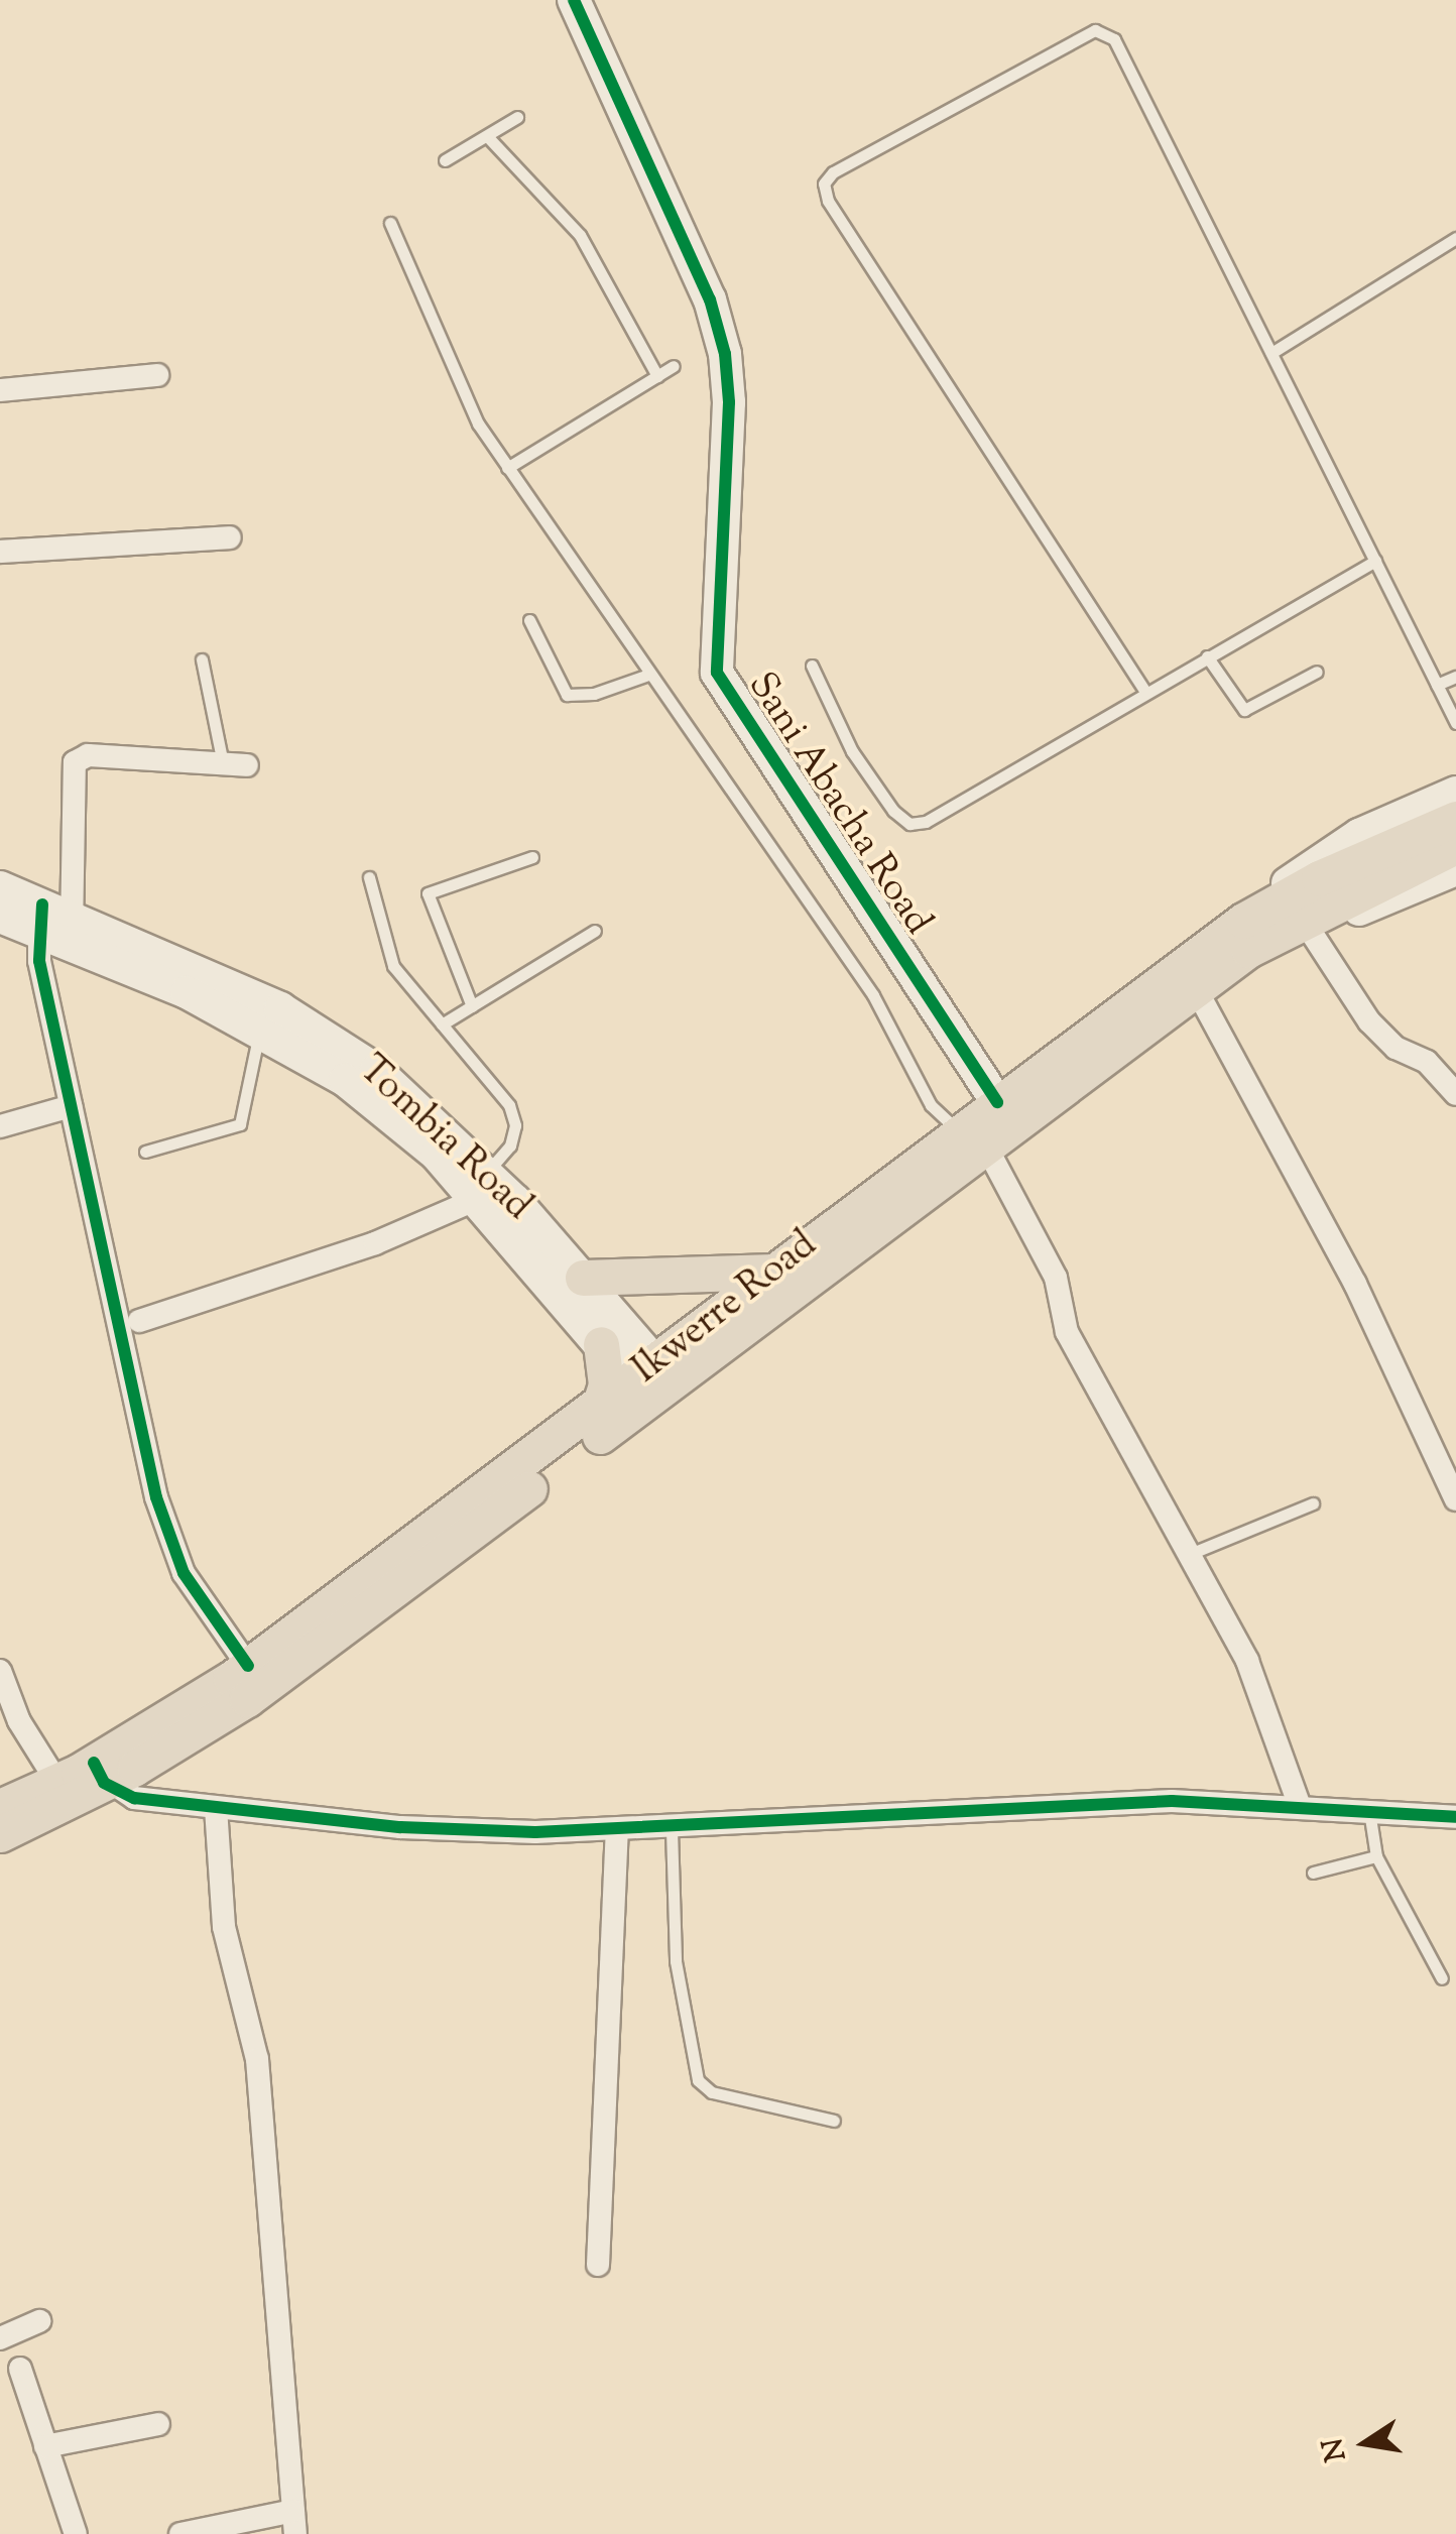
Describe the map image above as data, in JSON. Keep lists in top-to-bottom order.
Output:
{
  "streets": {
    "main road": ["Ikwerre Road"],
    "street": ["Sani Abacha Road", "Tombia Road"]
  },
  "crossings": [
    ["Sani Abacha Road", "Ikwerre Road"],
    ["Tombia Road", "Ikwerre Road"]
  ],
  "north": "left"
}
